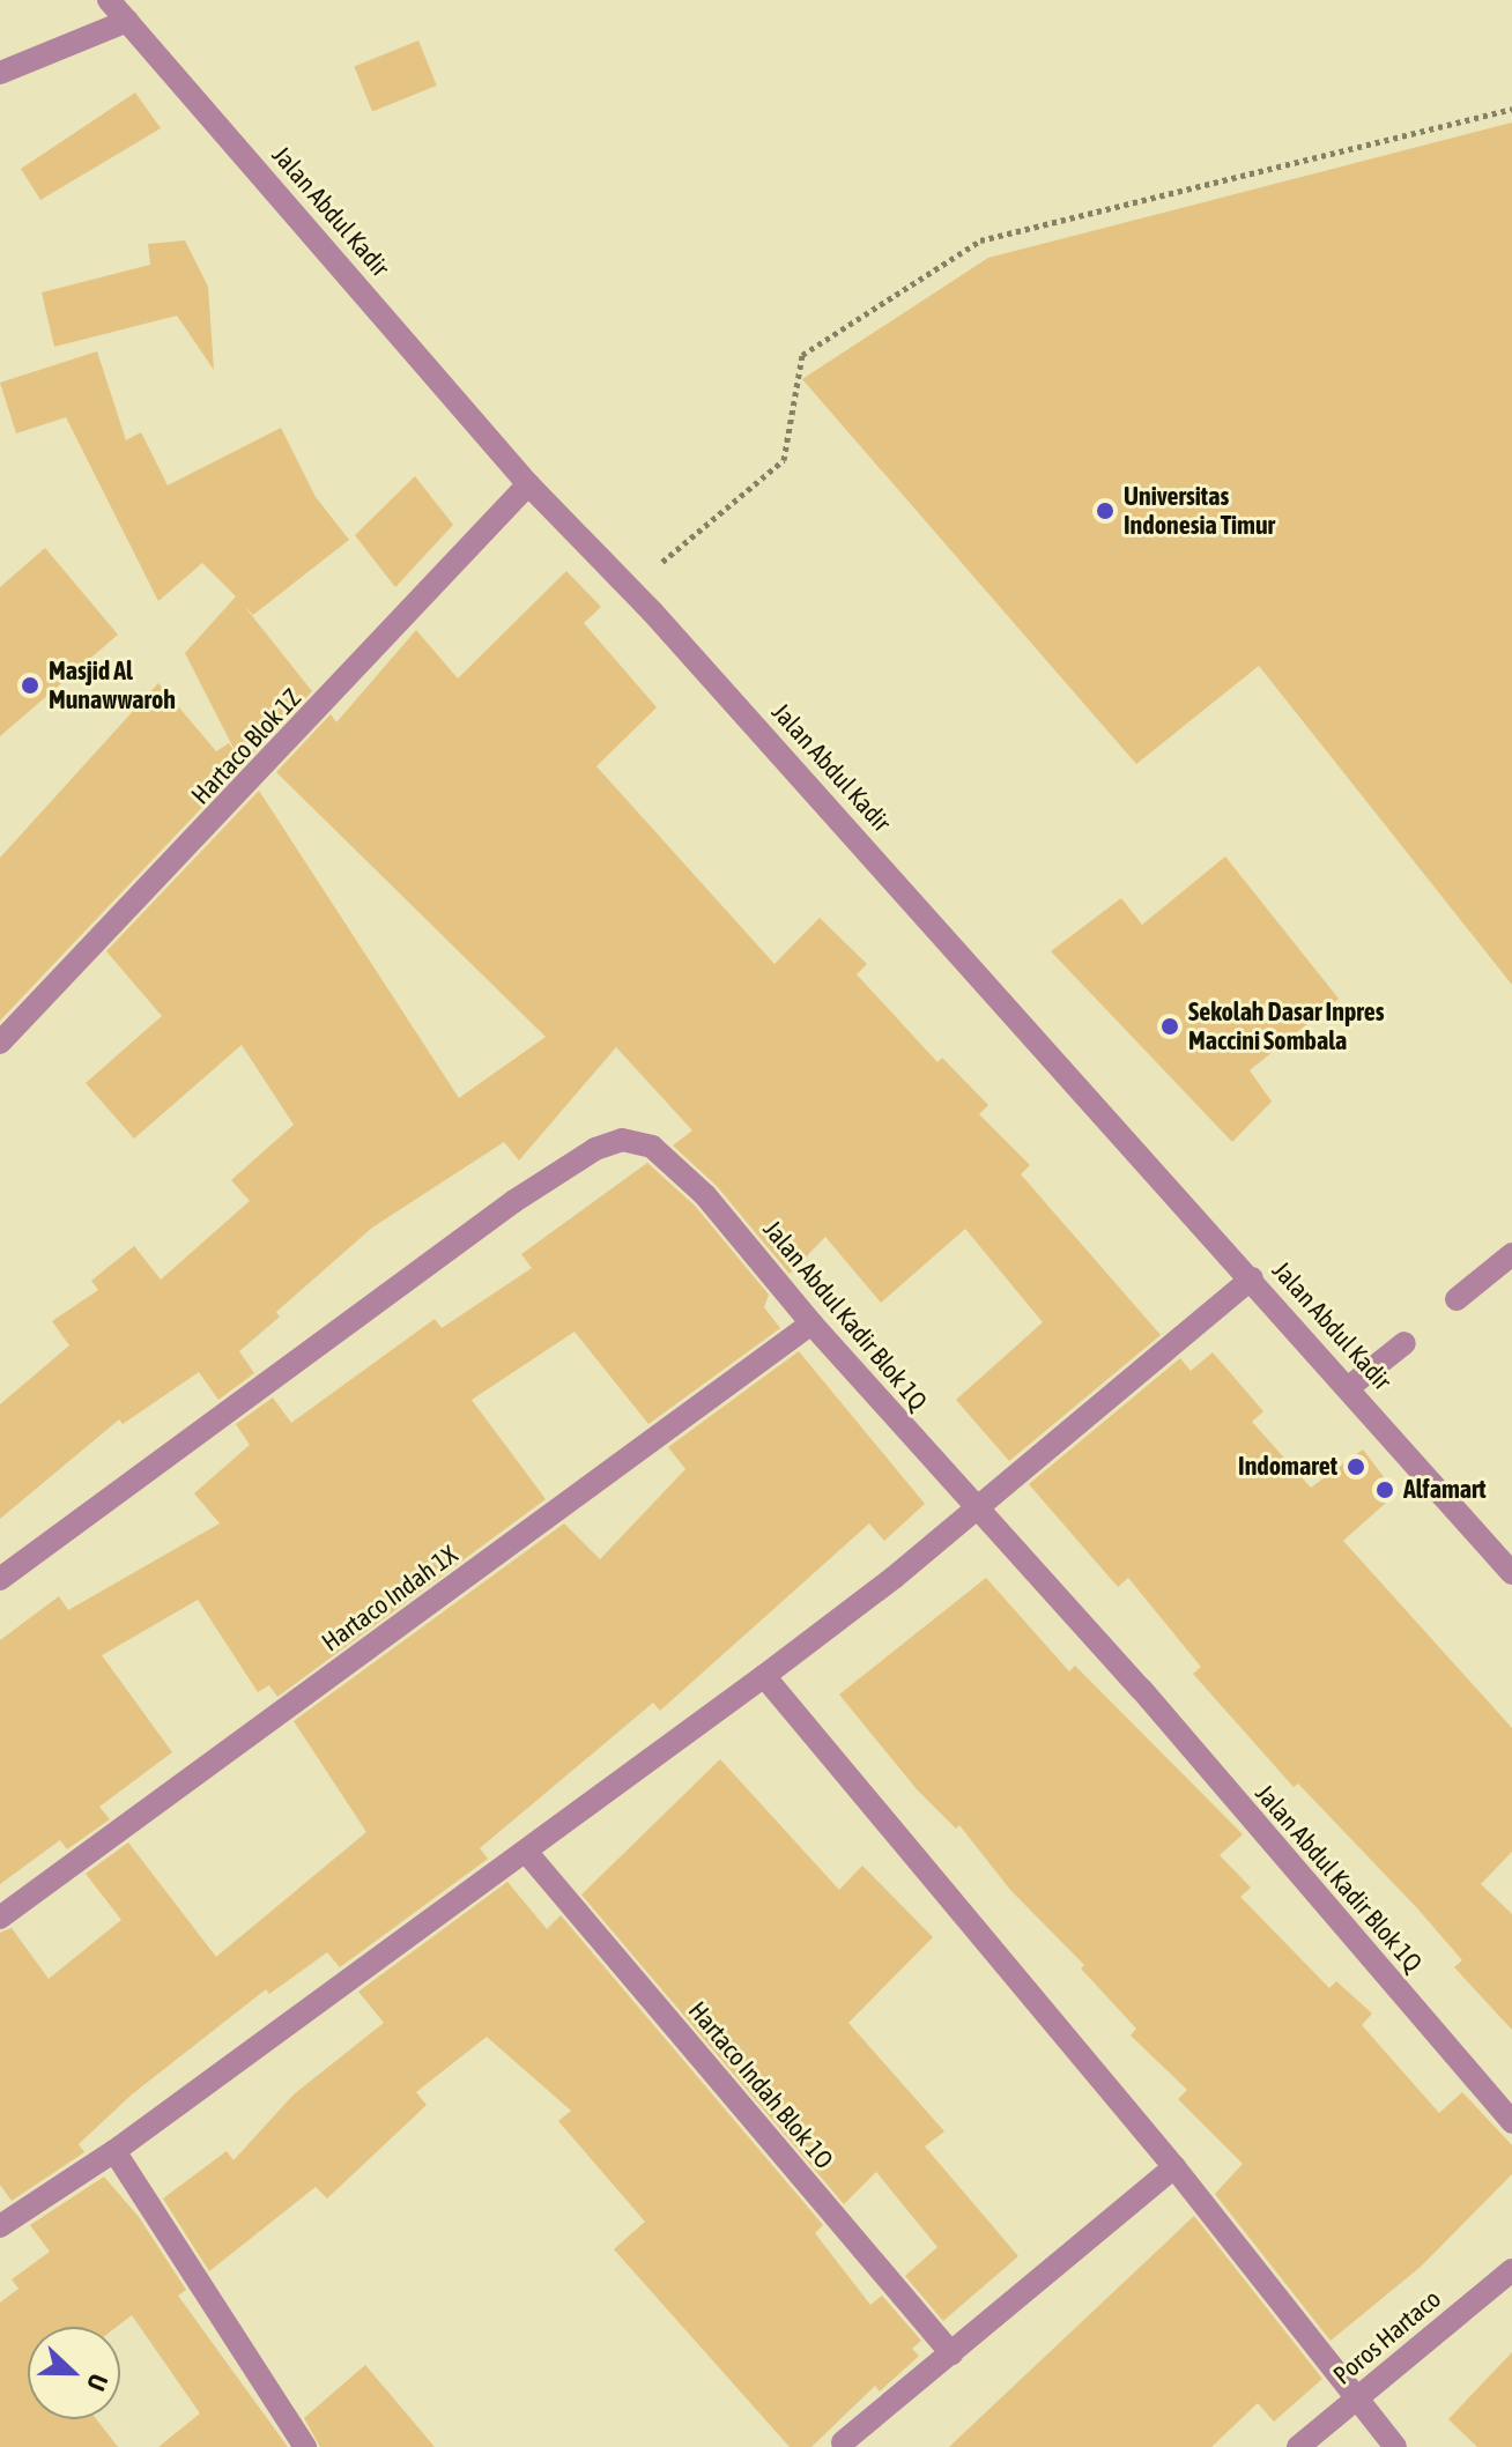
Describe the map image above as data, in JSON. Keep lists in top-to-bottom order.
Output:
{
  "streets": {
    "street": [
      "Jalan Abdul Kadir",
      "Hartaco Blok 1Z",
      "Jalan Abdul Kadir Blok 1Q",
      "Hartaco Indah 1X",
      "Hartaco Indah Blok 1O",
      "Poros Hartaco"
    ]
  },
  "crossings": [
    ["Jalan Abdul Kadir", "Hartaco Blok 1Z"],
    ["Jalan Abdul Kadir Blok 1Q", "Hartaco Indah 1X"]
  ],
  "places": [
    "Universitas Indonesia Timur",
    "Masjid Al Munawwaroh",
    "Sekolah Dasar Inpres Maccini Sombala",
    "Indomaret",
    "Alfamart"
  ],
  "north": "right"
}
